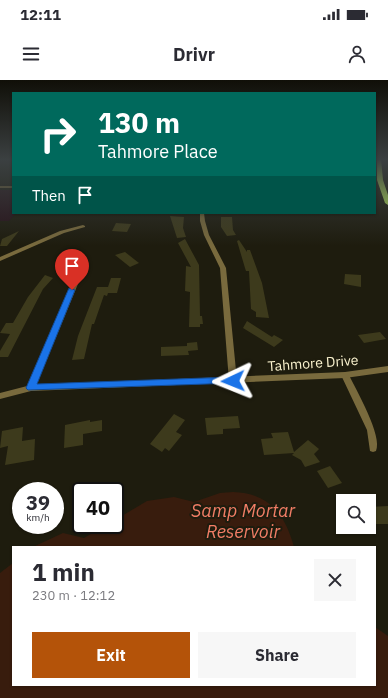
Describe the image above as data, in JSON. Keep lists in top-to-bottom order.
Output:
{
  "streets": {
    "street": ["Tahmore Drive"]
  },
  "water": ["Samp Mortar Reservoir"],
  "page": {
    "status": "12:11",
    "header": "Drivr",
    "turn": ["130 m", "Tahmore Place"],
    "then": "Then",
    "speed": "39 km/h",
    "limit": "40",
    "heading": ["1 min", "230 m · 12:12"],
    "buttons": ["Exit", "Share"]
  }
}
